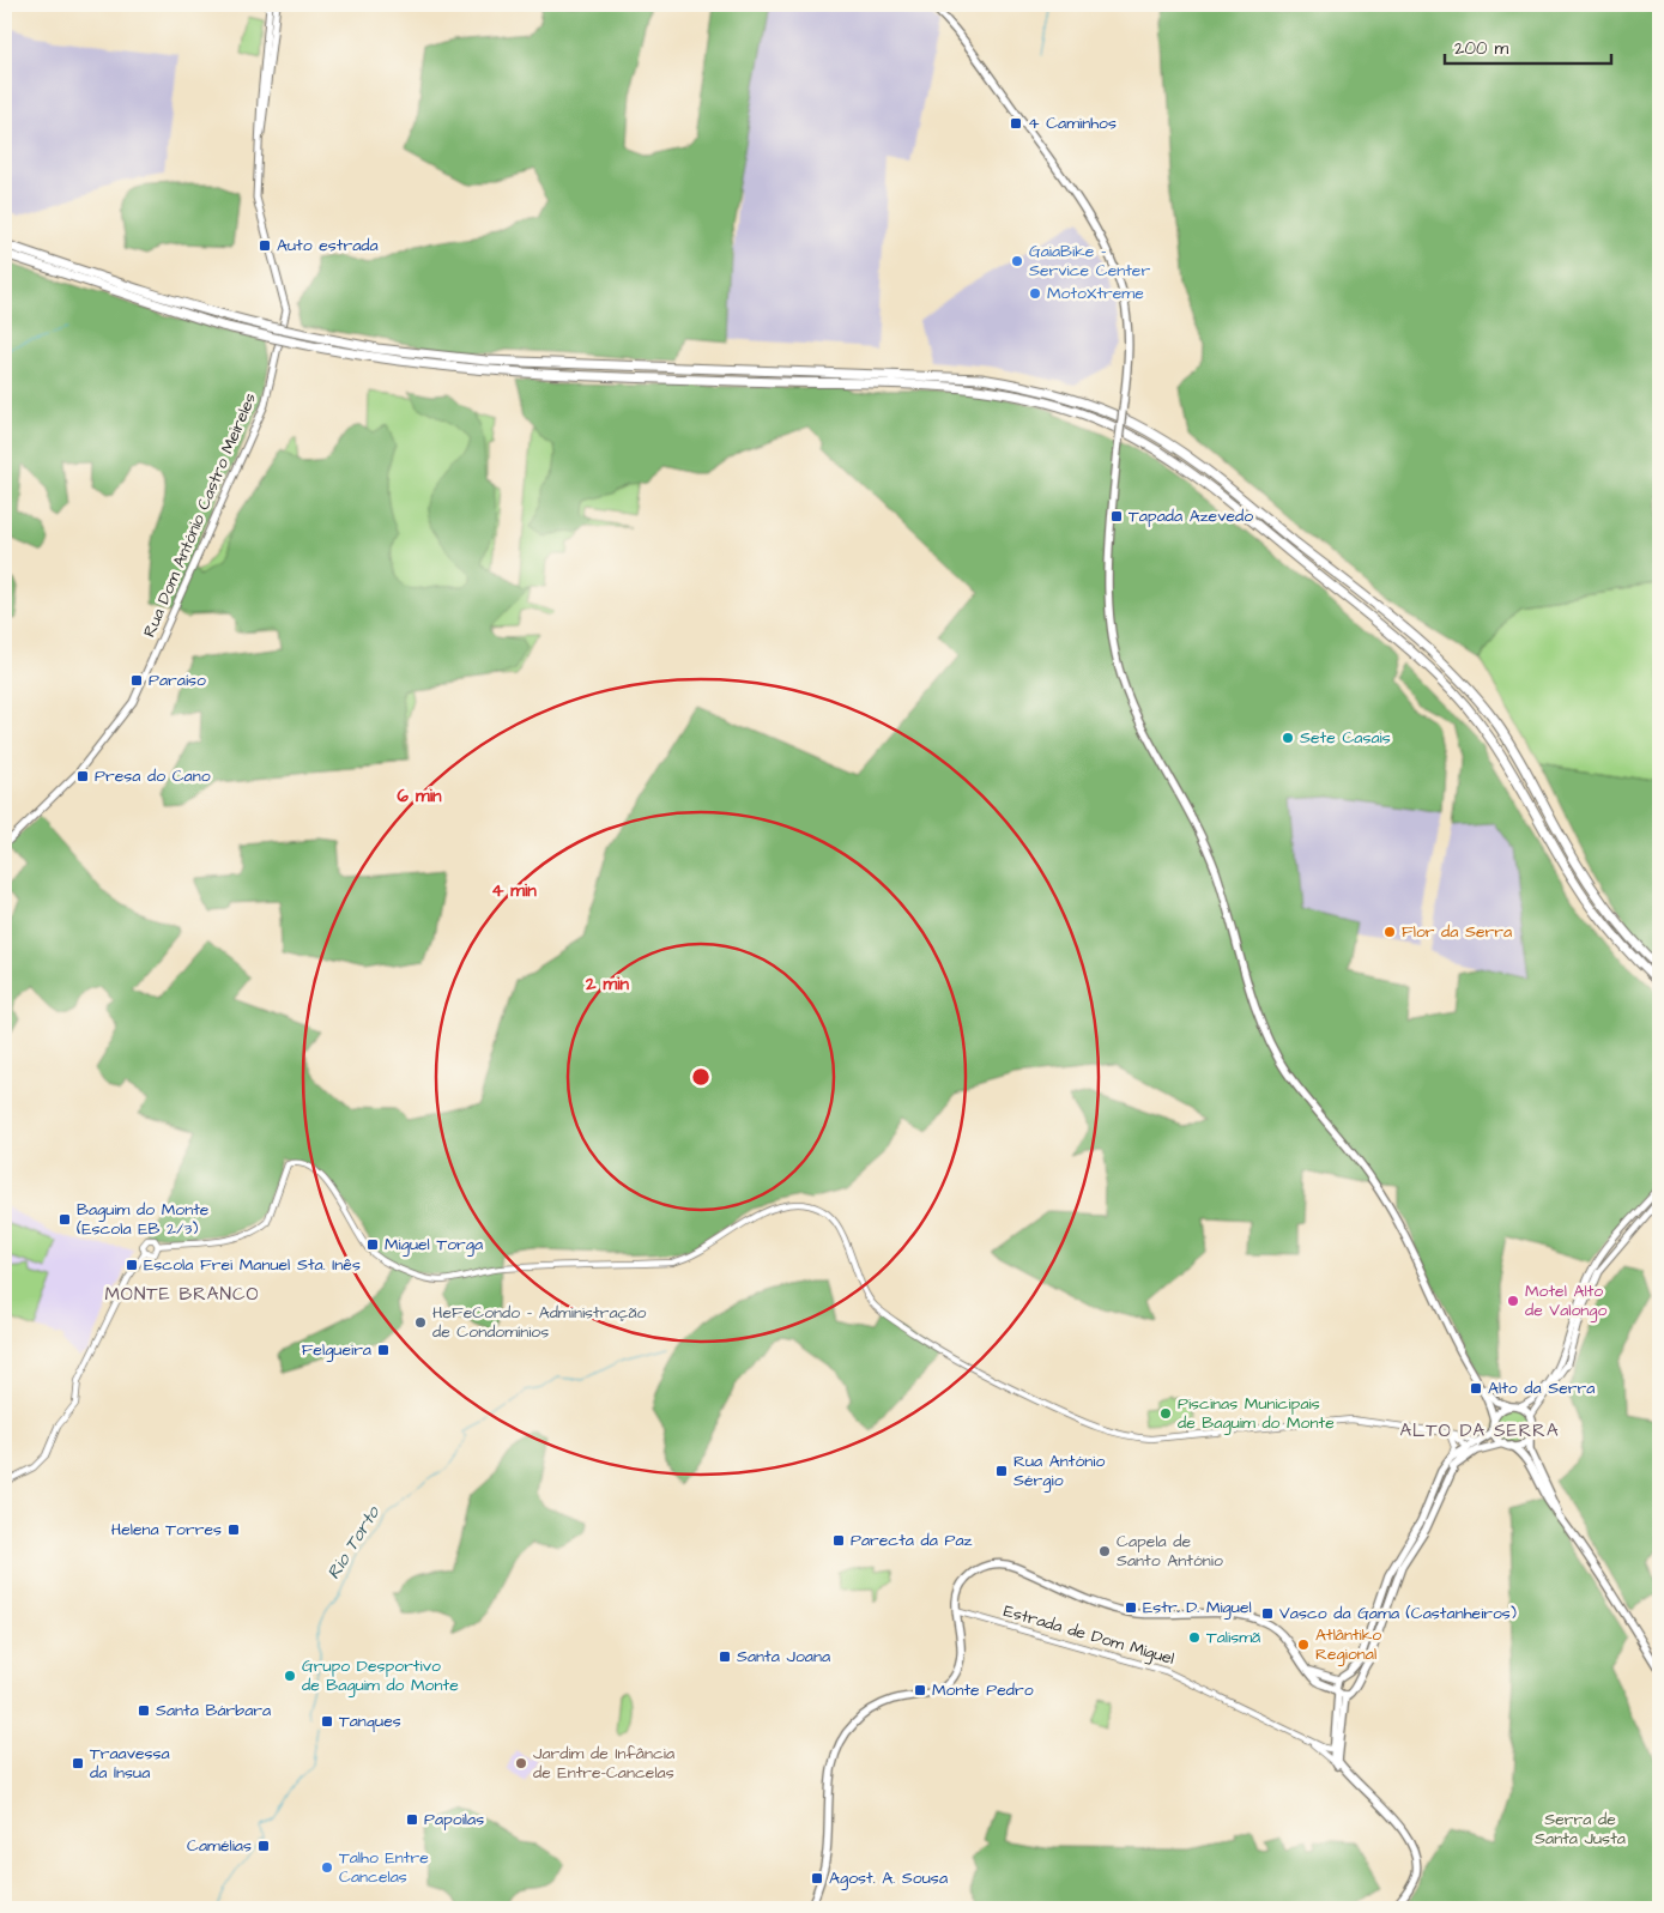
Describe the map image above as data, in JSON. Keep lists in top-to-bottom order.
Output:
{
  "streets": {
    "main road": ["Rua Dom António Castro Meireles", "Estrada de Dom Miguel"]
  },
  "districts": ["MONTE BRANCO", "ALTO DA SERRA"],
  "water": ["Rio Torto"],
  "parks": ["Serra de Santa Justa"],
  "places": {
    "transit": [
      "4 Caminhos",
      "Auto estrada",
      "Tapada Azevedo",
      "Paraíso",
      "Presa do Cano",
      "Baguim do Monte (Escola EB 2/3)",
      "Miguel Torga",
      "Escola Frei Manuel Sta. Inês",
      "Felgueira",
      "Alto da Serra",
      "Rua António Sérgio",
      "Helena Torres",
      "Parecta da Paz",
      "Estr. D. Miguel",
      "Vasco da Gama (Castanheiros)",
      "Santa Joana",
      "Monte Pedro",
      "Santa Bárbara",
      "Tanques",
      "Traavessa da Ínsua",
      "Papoilas",
      "Camélias",
      "Agost. A. Sousa"
    ],
    "other": [
      "GaiaBike - Service Center",
      "MotoXtreme",
      "Sete Casais",
      "Flor da Serra",
      "Motel Alto de Valongo",
      "HeFeCondo - Administração de Condomínios",
      "Piscinas Municipais de Baguim do Monte",
      "Capela de Santo António",
      "Talismã",
      "Atlântiko Regional",
      "Grupo Desportivo de Baguim do Monte",
      "Jardim de Infância de Entre-Cancelas",
      "Talho Entre Cancelas"
    ]
  },
  "scale_bar": "200 m",
  "rings": ["6 min", "4 min", "2 min"]
}
